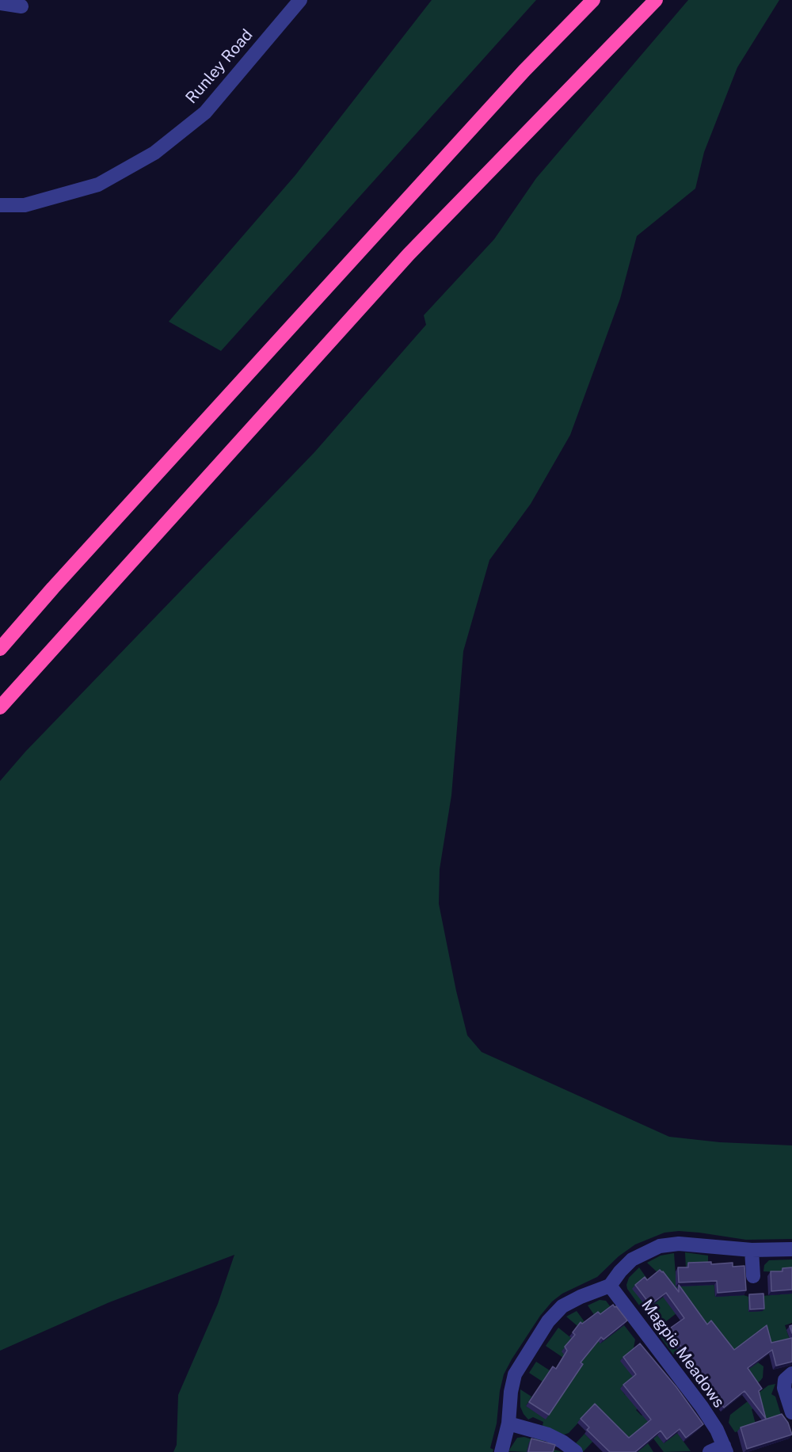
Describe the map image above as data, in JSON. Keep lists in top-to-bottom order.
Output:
{
  "streets": {
    "street": ["Runley Road", "Magpie Meadows"]
  }
}
